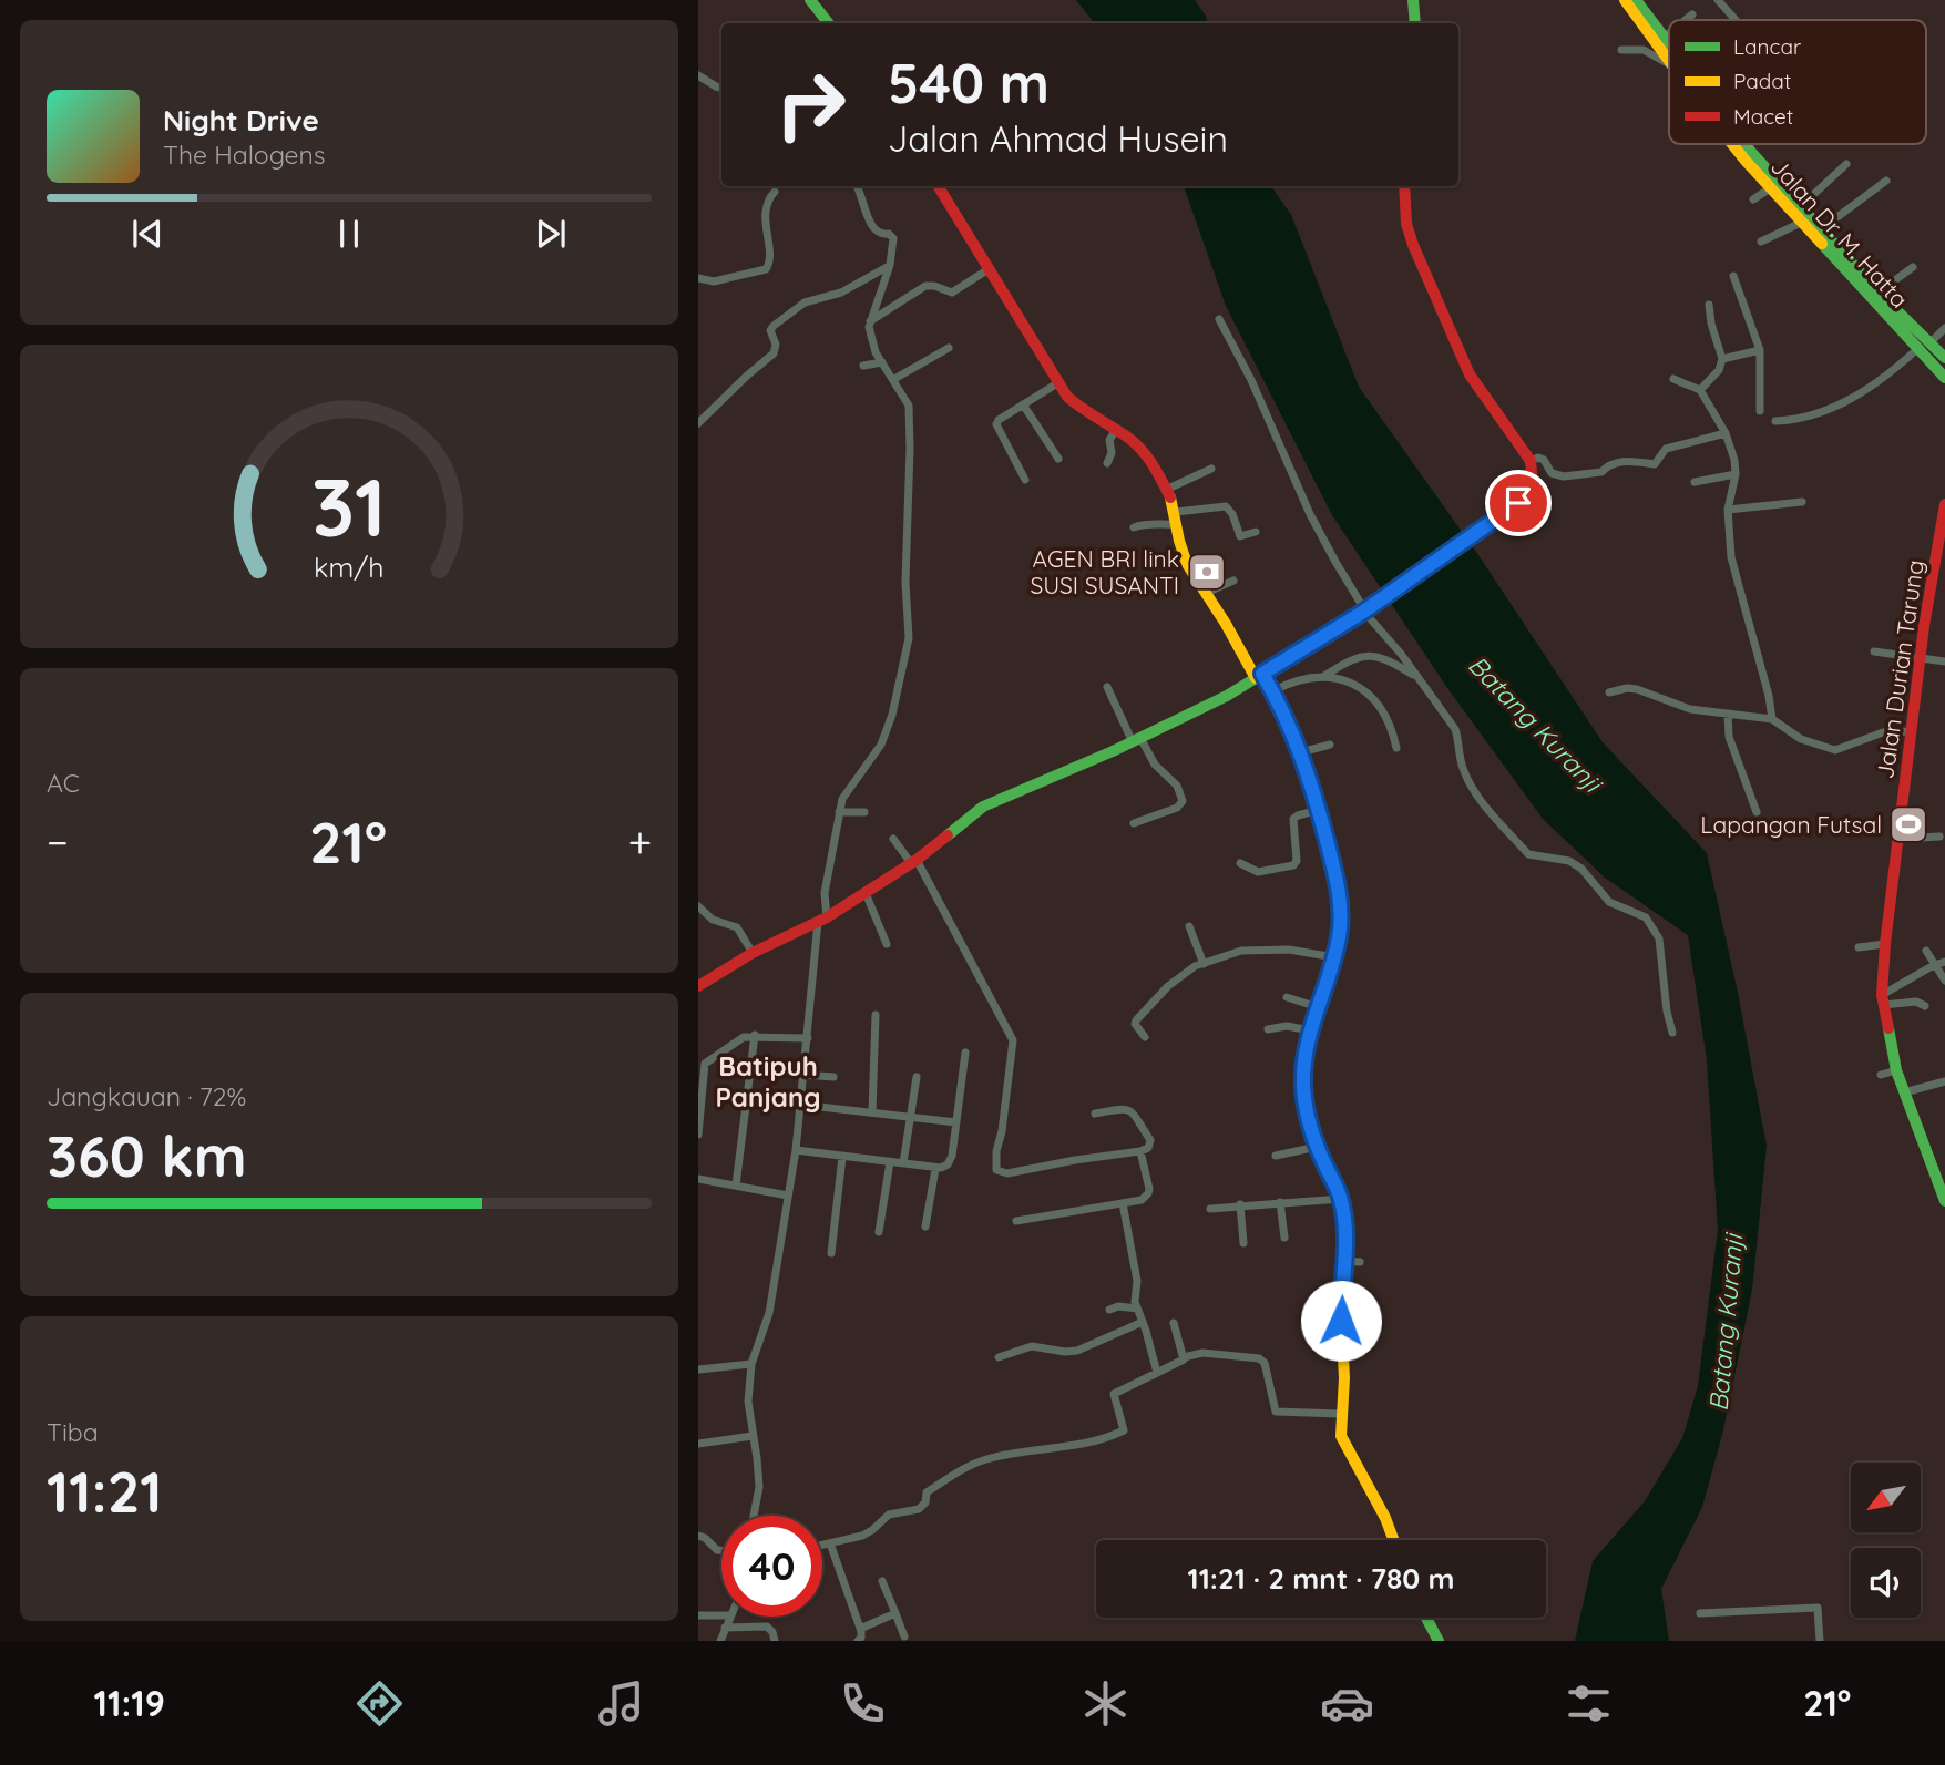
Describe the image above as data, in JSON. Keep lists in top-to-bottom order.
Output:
{
  "streets": {
    "street": ["Jalan Dr. M. Hatta", "Jalan Durian Tarung"]
  },
  "districts": ["Batipuh Panjang"],
  "water": ["Batang Kuranji"],
  "places": {
    "bank": ["AGEN BRI link SUSI SUSANTI"],
    "sports": ["Lapangan Futsal"]
  },
  "legend": ["Lancar", "Padat", "Macet"],
  "north": "bottom left",
  "page": {
    "turn": ["540 m", "Jalan Ahmad Husein"],
    "song": ["Night Drive", "The Halogens"],
    "tile": [
      "AC",
      ["Jangkauan · 72%", "360 km"],
      ["Tiba", "11:21"]
    ],
    "heat": ["−", "21°", "+"],
    "limit": "40",
    "trip": "11:21 · 2 mnt · 780 m",
    "tabs": ["11:19", "21°"],
    "gauge": ["31", "km/h"]
  }
}
